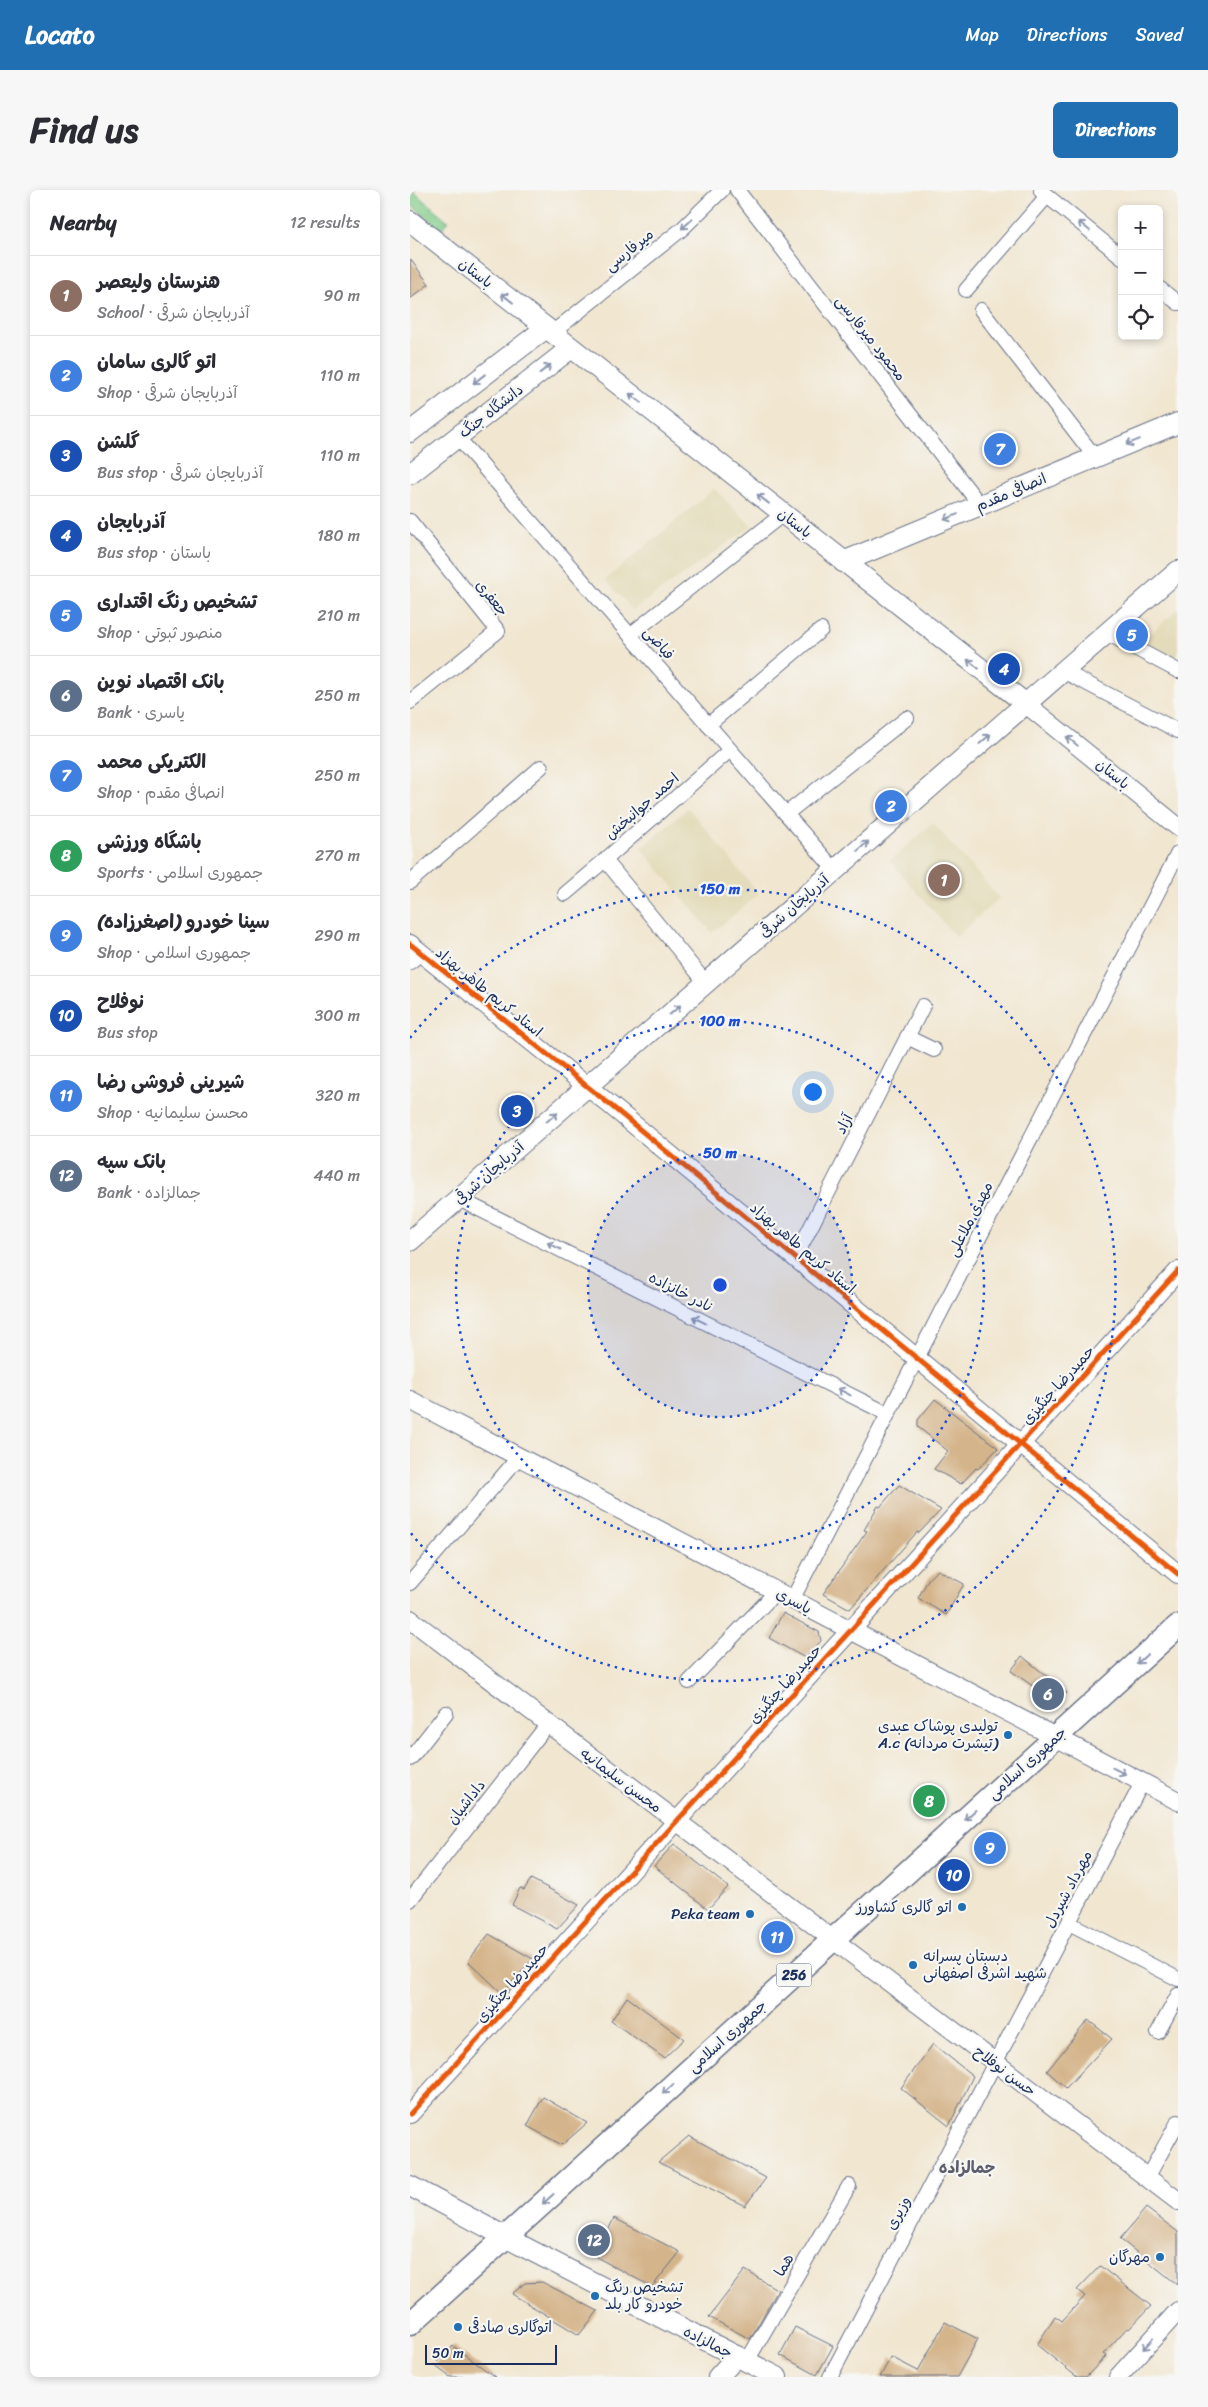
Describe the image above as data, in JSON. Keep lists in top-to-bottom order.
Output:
{
  "streets": {
    "main road": [
      "باستان",
      "دانشگاه جنگ",
      "انصافی مقدم",
      "آذربایجان شرقی",
      "جمهوری اسلامی",
      "256",
      "جمالزاده"
    ],
    "street": [
      "میرفارسی",
      "محمود میرفارسی",
      "جعفری",
      "فیاضی",
      "احمد جوانبخش",
      "استاد کریم طاهر بهزاد",
      "آزاد",
      "مهدی ملاعلی",
      "نادر خانزاده",
      "حمیدرضا چنگیزی",
      "یاسری",
      "محسن سلیمانیه",
      "داداشیان",
      "مهرداد شیردل",
      "حسن نوفلاح",
      "وزیری",
      "هما"
    ]
  },
  "crossings": [
    ["میرفارسی", "باستان"],
    ["باستان", "دانشگاه جنگ"],
    ["باستان", "انصافی مقدم"],
    ["باستان", "آذربایجان شرقی"],
    ["محمود میرفارسی", "انصافی مقدم"],
    ["دانشگاه جنگ", "فیاضی"],
    ["فیاضی", "احمد جوانبخش"],
    ["فیاضی", "آذربایجان شرقی"],
    ["احمد جوانبخش", "آذربایجان شرقی"],
    ["آذربایجان شرقی", "استاد کریم طاهر بهزاد"],
    ["آذربایجان شرقی", "نادر خانزاده"],
    ["استاد کریم طاهر بهزاد", "آزاد"],
    ["استاد کریم طاهر بهزاد", "مهدی ملاعلی"],
    ["استاد کریم طاهر بهزاد", "حمیدرضا چنگیزی"],
    ["مهدی ملاعلی", "نادر خانزاده"],
    ["مهدی ملاعلی", "یاسری"],
    ["حمیدرضا چنگیزی", "یاسری"],
    ["حمیدرضا چنگیزی", "محسن سلیمانیه"],
    ["یاسری", "جمهوری اسلامی"],
    ["یاسری", "مهرداد شیردل"],
    ["جمهوری اسلامی", "محسن سلیمانیه"],
    ["جمهوری اسلامی", "حسن نوفلاح"],
    ["جمهوری اسلامی", "جمالزاده"],
    ["محسن سلیمانیه", "داداشیان"],
    ["محسن سلیمانیه", "حسن نوفلاح"],
    ["مهرداد شیردل", "حسن نوفلاح"],
    ["مهرداد شیردل", "وزیری"],
    ["حسن نوفلاح", "وزیری"],
    ["هما", "جمالزاده"]
  ],
  "one_way": [
    "میرفارسی",
    "باستان",
    "انصافی مقدم",
    "آذربایجان شرقی",
    "نادر خانزاده",
    "جمهوری اسلامی"
  ],
  "districts": ["جمالزاده"],
  "places": [
    "تولیدی پوشاک عبدی A.c (تیشرت مردانه)",
    "اتو گالری کشاورز",
    "Peka team",
    "دبستان پسرانه شهید اشرفی اصفهانی",
    "مهرگان",
    "تشخیص رنگ خودرو کار بلد",
    "اتوگالری صادقی"
  ],
  "scale_bar": "50 m",
  "page": {
    "header": "Locato",
    "nav": ["Map", "Directions", "Saved"],
    "title": "Find us",
    "buttons": "Directions",
    "heading": ["Nearby", "12 results"],
    "map_buttons": ["+", "−"],
    "list": [
      {
        "mark": "1",
        "name": "هنرستان ولیعصر",
        "note": "School · آذربایجان شرقی",
        "value": "90 m"
      },
      {
        "mark": "2",
        "name": "اتو گالری سامان",
        "note": "Shop · آذربایجان شرقی",
        "value": "110 m"
      },
      {
        "mark": "3",
        "name": "گلشن",
        "note": "Bus stop · آذربایجان شرقی",
        "value": "110 m"
      },
      {
        "mark": "4",
        "name": "آذربایجان",
        "note": "Bus stop · باستان",
        "value": "180 m"
      },
      {
        "mark": "5",
        "name": "تشخیص رنگ اقتداری",
        "note": "Shop · منصور ثبوتی",
        "value": "210 m"
      },
      {
        "mark": "6",
        "name": "بانک اقتصاد نوین",
        "note": "Bank · یاسری",
        "value": "250 m"
      },
      {
        "mark": "7",
        "name": "الکتریکی محمد",
        "note": "Shop · انصافی مقدم",
        "value": "250 m"
      },
      {
        "mark": "8",
        "name": "باشگاه ورزشی",
        "note": "Sports · جمهوری اسلامی",
        "value": "270 m"
      },
      {
        "mark": "9",
        "name": "سینا خودرو (اصغرزاده)",
        "note": "Shop · جمهوری اسلامی",
        "value": "290 m"
      },
      {
        "mark": "10",
        "name": "نوفلاح",
        "note": "Bus stop",
        "value": "300 m"
      },
      {
        "mark": "11",
        "name": "شیرینی فروشی رضا",
        "note": "Shop · محسن سلیمانیه",
        "value": "320 m"
      },
      {
        "mark": "12",
        "name": "بانک سپه",
        "note": "Bank · جمالزاده",
        "value": "440 m"
      }
    ],
    "pins": [
      "7",
      "5",
      "4",
      "2",
      "1",
      "3",
      "6",
      "8",
      "9",
      "10",
      "11",
      "12"
    ],
    "scale": "50 m"
  },
  "rings": ["150 m", "100 m", "50 m"]
}
